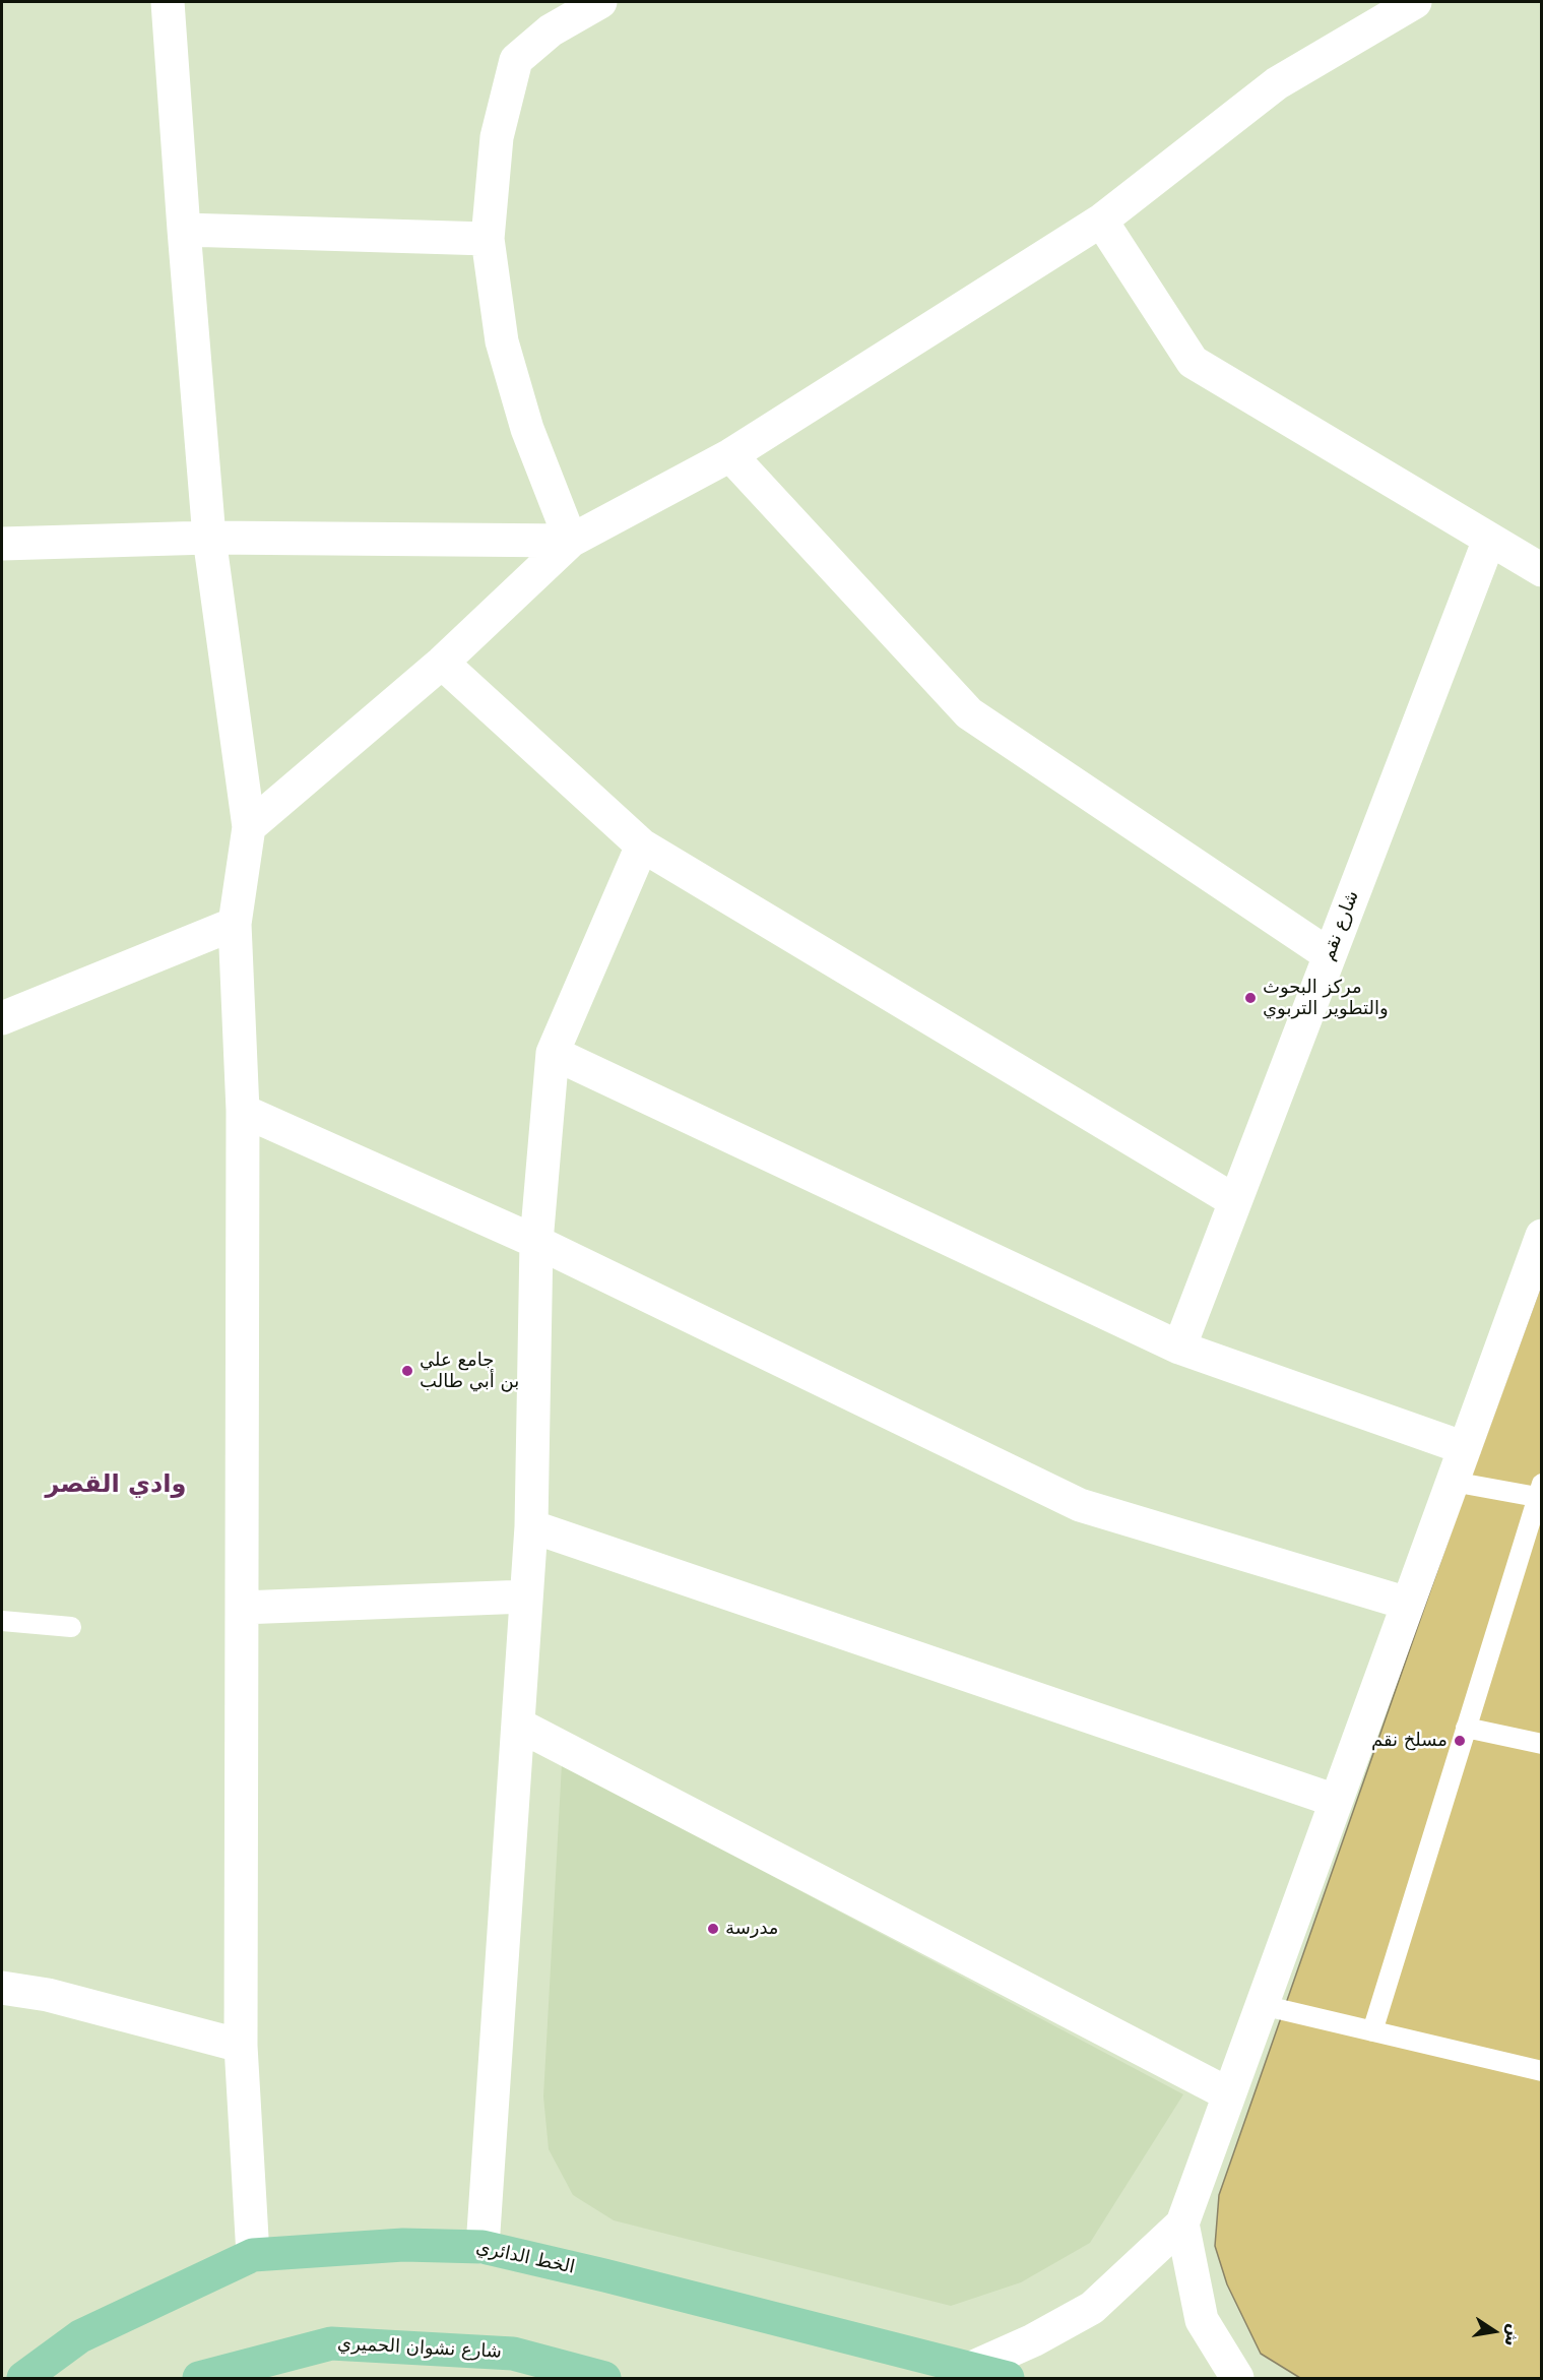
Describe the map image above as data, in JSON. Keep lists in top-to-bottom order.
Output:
{
  "streets": {
    "main road": ["الخط الدائري", "شارع نشوان الحميري"],
    "street": ["شارع نقم"]
  },
  "districts": ["وادي القصر"],
  "places": [
    "مركز البحوث والتطوير التربوي",
    "جامع علي بن أبي طالب",
    "مسلخ نقم",
    "مدرسة"
  ],
  "north": "right"
}
